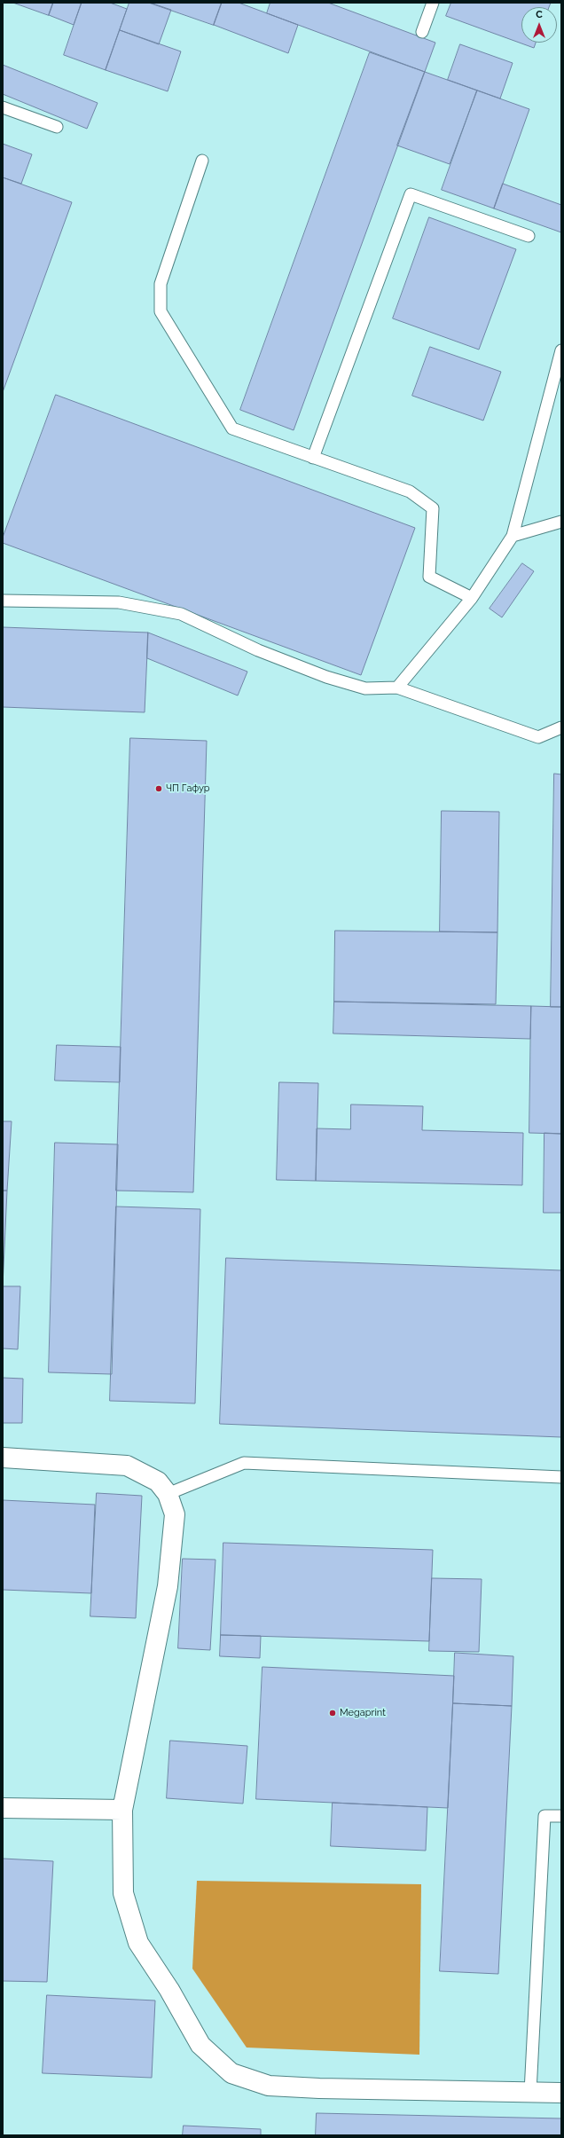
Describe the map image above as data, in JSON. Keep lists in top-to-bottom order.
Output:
{
  "places": ["ЧП Гафур", "Megaprint"],
  "north": "top"
}
